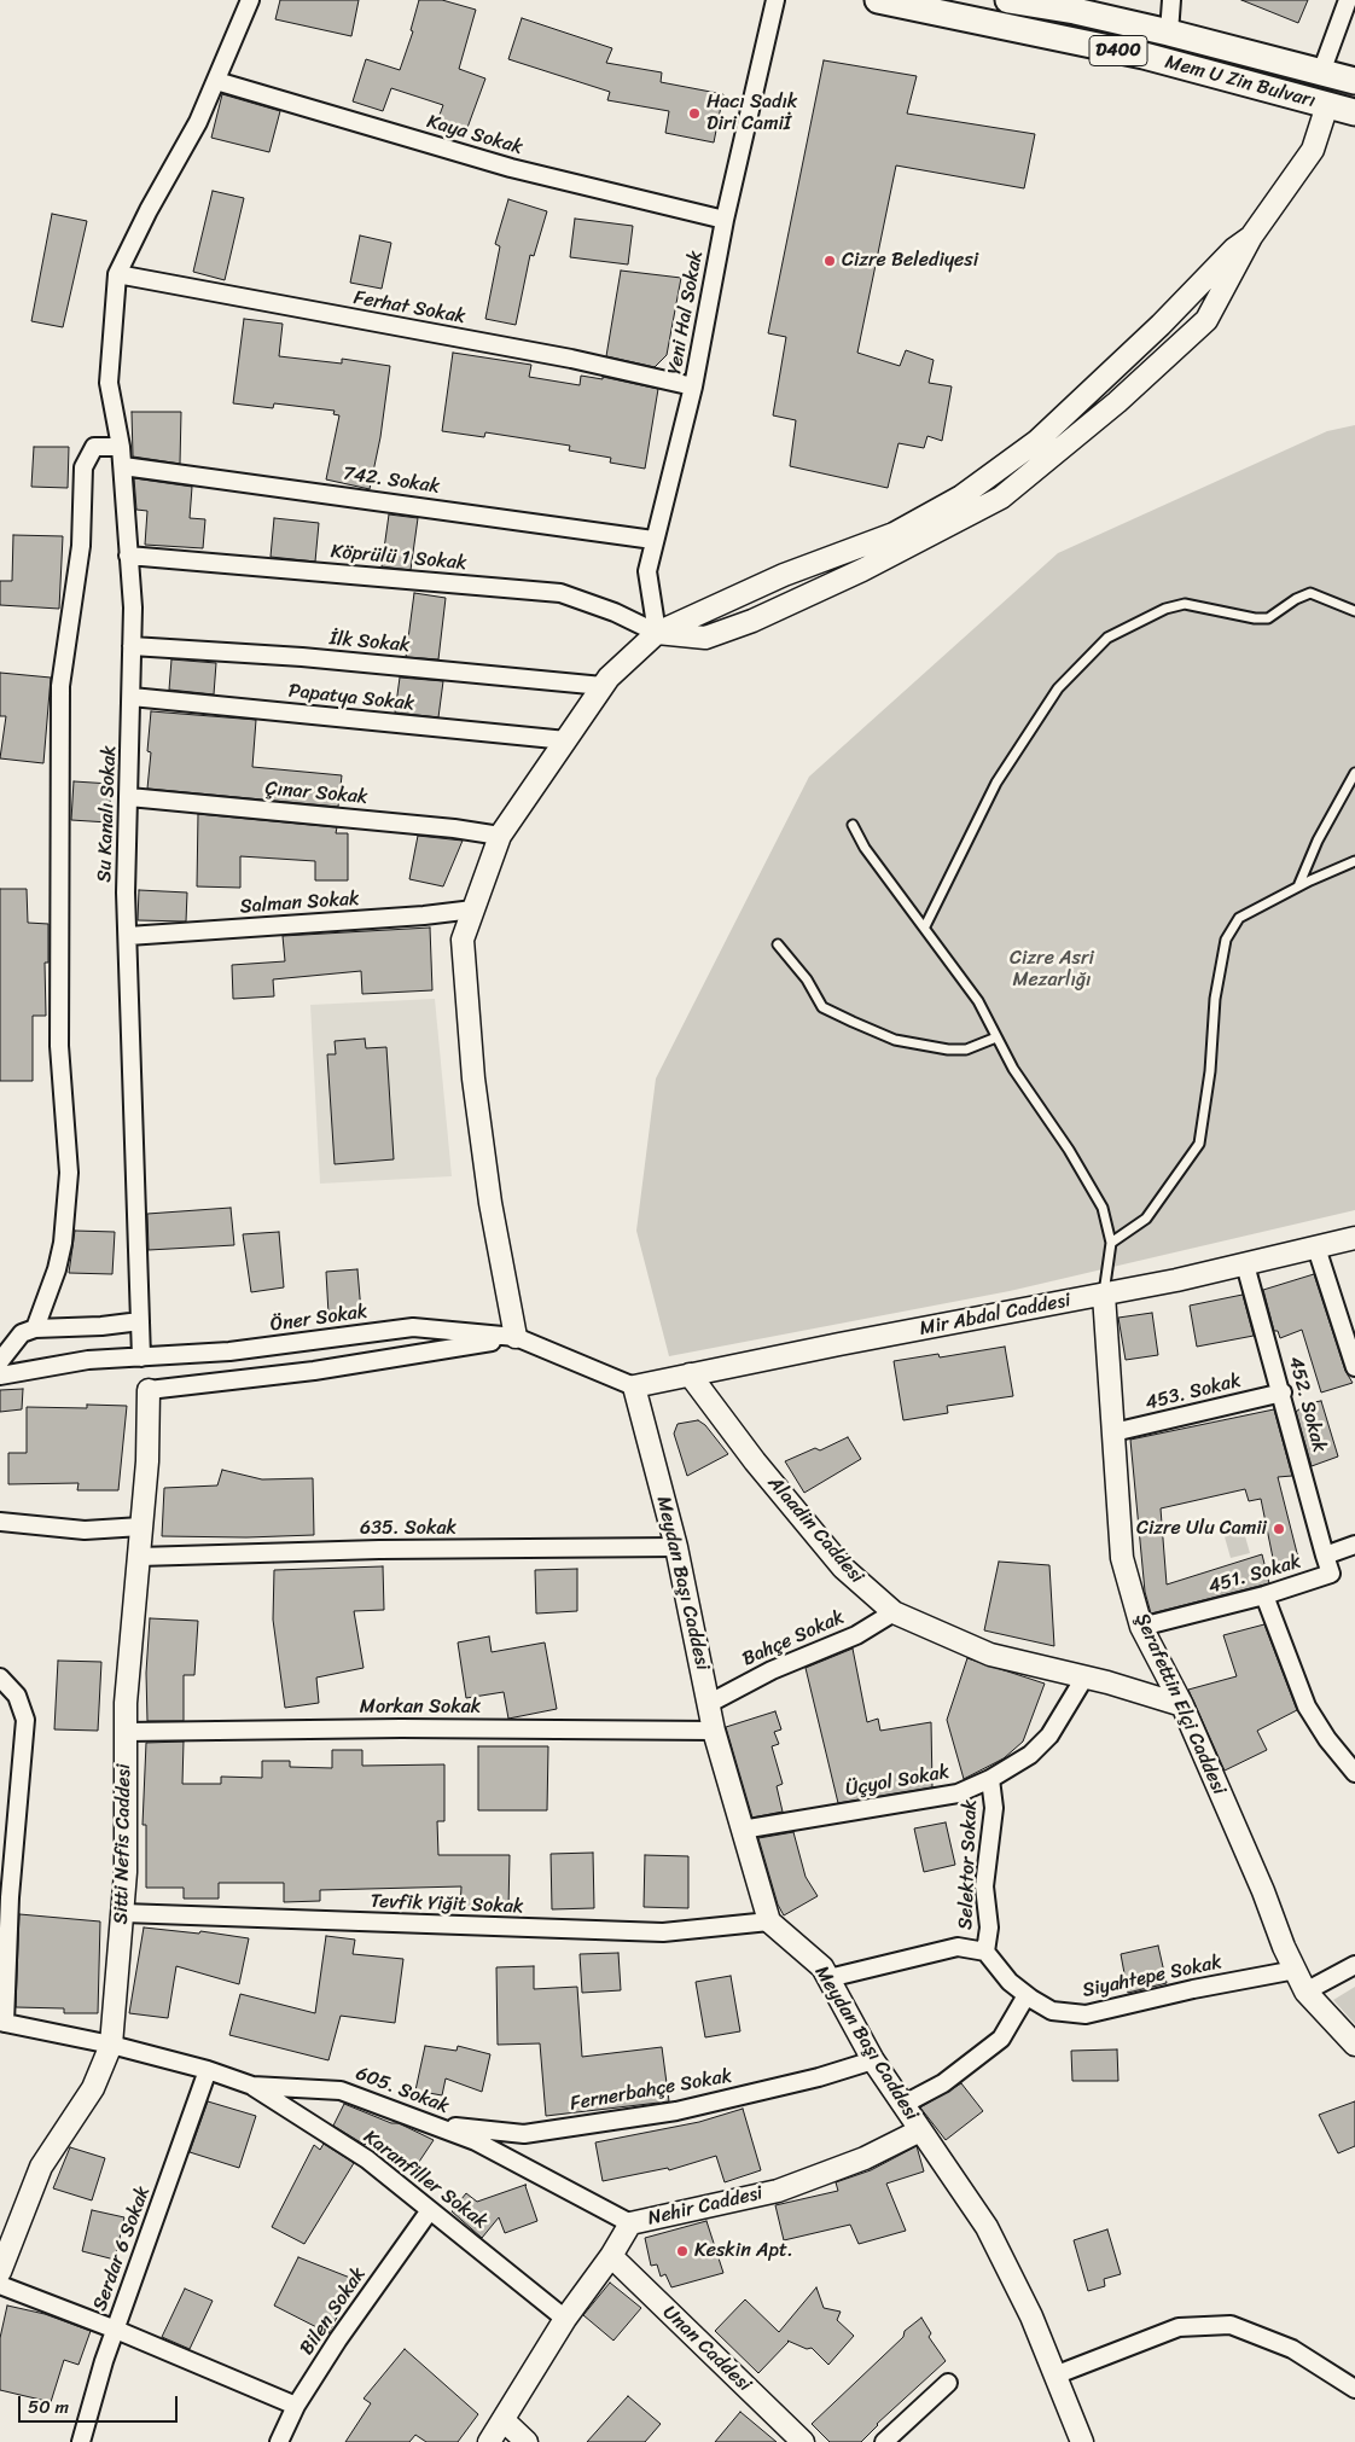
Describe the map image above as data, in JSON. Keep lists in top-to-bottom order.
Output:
{
  "streets": {
    "main road": ["D400", "Mem U Zin Bulvarı"],
    "street": [
      "Kaya Sokak",
      "Ferhat Sokak",
      "Yeni Hal Sokak",
      "742. Sokak",
      "Köprülü 1 Sokak",
      "İlk Sokak",
      "Papatya Sokak",
      "Çınar Sokak",
      "Su Kanalı Sokak",
      "Salman Sokak",
      "Mir Abdal Caddesi",
      "Öner Sokak",
      "453. Sokak",
      "452. Sokak",
      "635. Sokak",
      "Alaadin Caddesi",
      "451. Sokak",
      "Meydan Başı Caddesi",
      "Bahçe Sokak",
      "Şerafettin Elçi Caddesi",
      "Morkan Sokak",
      "Üçyol Sokak",
      "Sitti Nefis Caddesi",
      "Selektor Sokak",
      "Tevfik Yiğit Sokak",
      "Siyahtepe Sokak",
      "605. Sokak",
      "Fernerbahçe Sokak",
      "Karanfiller Sokak",
      "Nehir Caddesi",
      "Serdar 6 Sokak",
      "Bilen Sokak",
      "Unan Caddesi"
    ]
  },
  "crossings": [
    ["Kaya Sokak", "Yeni Hal Sokak"],
    ["Ferhat Sokak", "Yeni Hal Sokak"],
    ["Ferhat Sokak", "Su Kanalı Sokak"],
    ["Yeni Hal Sokak", "742. Sokak"],
    ["Yeni Hal Sokak", "Köprülü 1 Sokak"],
    ["742. Sokak", "Su Kanalı Sokak"],
    ["Köprülü 1 Sokak", "Su Kanalı Sokak"],
    ["İlk Sokak", "Su Kanalı Sokak"],
    ["Papatya Sokak", "Su Kanalı Sokak"],
    ["Çınar Sokak", "Su Kanalı Sokak"],
    ["Su Kanalı Sokak", "Salman Sokak"],
    ["Su Kanalı Sokak", "Öner Sokak"],
    ["Mir Abdal Caddesi", "Öner Sokak"],
    ["Mir Abdal Caddesi", "452. Sokak"],
    ["Mir Abdal Caddesi", "Alaadin Caddesi"],
    ["Mir Abdal Caddesi", "Meydan Başı Caddesi"],
    ["Mir Abdal Caddesi", "Şerafettin Elçi Caddesi"],
    ["Öner Sokak", "Meydan Başı Caddesi"],
    ["453. Sokak", "452. Sokak"],
    ["453. Sokak", "Şerafettin Elçi Caddesi"],
    ["452. Sokak", "451. Sokak"],
    ["635. Sokak", "Meydan Başı Caddesi"],
    ["635. Sokak", "Sitti Nefis Caddesi"],
    ["Alaadin Caddesi", "Bahçe Sokak"],
    ["Alaadin Caddesi", "Şerafettin Elçi Caddesi"],
    ["Alaadin Caddesi", "Üçyol Sokak"],
    ["451. Sokak", "Şerafettin Elçi Caddesi"],
    ["Meydan Başı Caddesi", "Bahçe Sokak"],
    ["Meydan Başı Caddesi", "Morkan Sokak"],
    ["Meydan Başı Caddesi", "Üçyol Sokak"],
    ["Meydan Başı Caddesi", "Tevfik Yiğit Sokak"],
    ["Meydan Başı Caddesi", "Fernerbahçe Sokak"],
    ["Meydan Başı Caddesi", "Nehir Caddesi"],
    ["Şerafettin Elçi Caddesi", "Siyahtepe Sokak"],
    ["Morkan Sokak", "Sitti Nefis Caddesi"],
    ["Üçyol Sokak", "Selektor Sokak"],
    ["Sitti Nefis Caddesi", "Tevfik Yiğit Sokak"],
    ["Sitti Nefis Caddesi", "605. Sokak"],
    ["Selektor Sokak", "Siyahtepe Sokak"],
    ["605. Sokak", "Fernerbahçe Sokak"],
    ["605. Sokak", "Karanfiller Sokak"],
    ["605. Sokak", "Nehir Caddesi"],
    ["605. Sokak", "Serdar 6 Sokak"],
    ["Karanfiller Sokak", "Nehir Caddesi"],
    ["Karanfiller Sokak", "Bilen Sokak"],
    ["Nehir Caddesi", "Unan Caddesi"]
  ],
  "parks": ["Cizre Asri Mezarlığı"],
  "places": [
    "Hacı Sadık Diri Camiİ",
    "Cizre Belediyesi",
    "Cizre Ulu Camii",
    "Keskin Apt."
  ],
  "scale_bar": "50 m"
}
